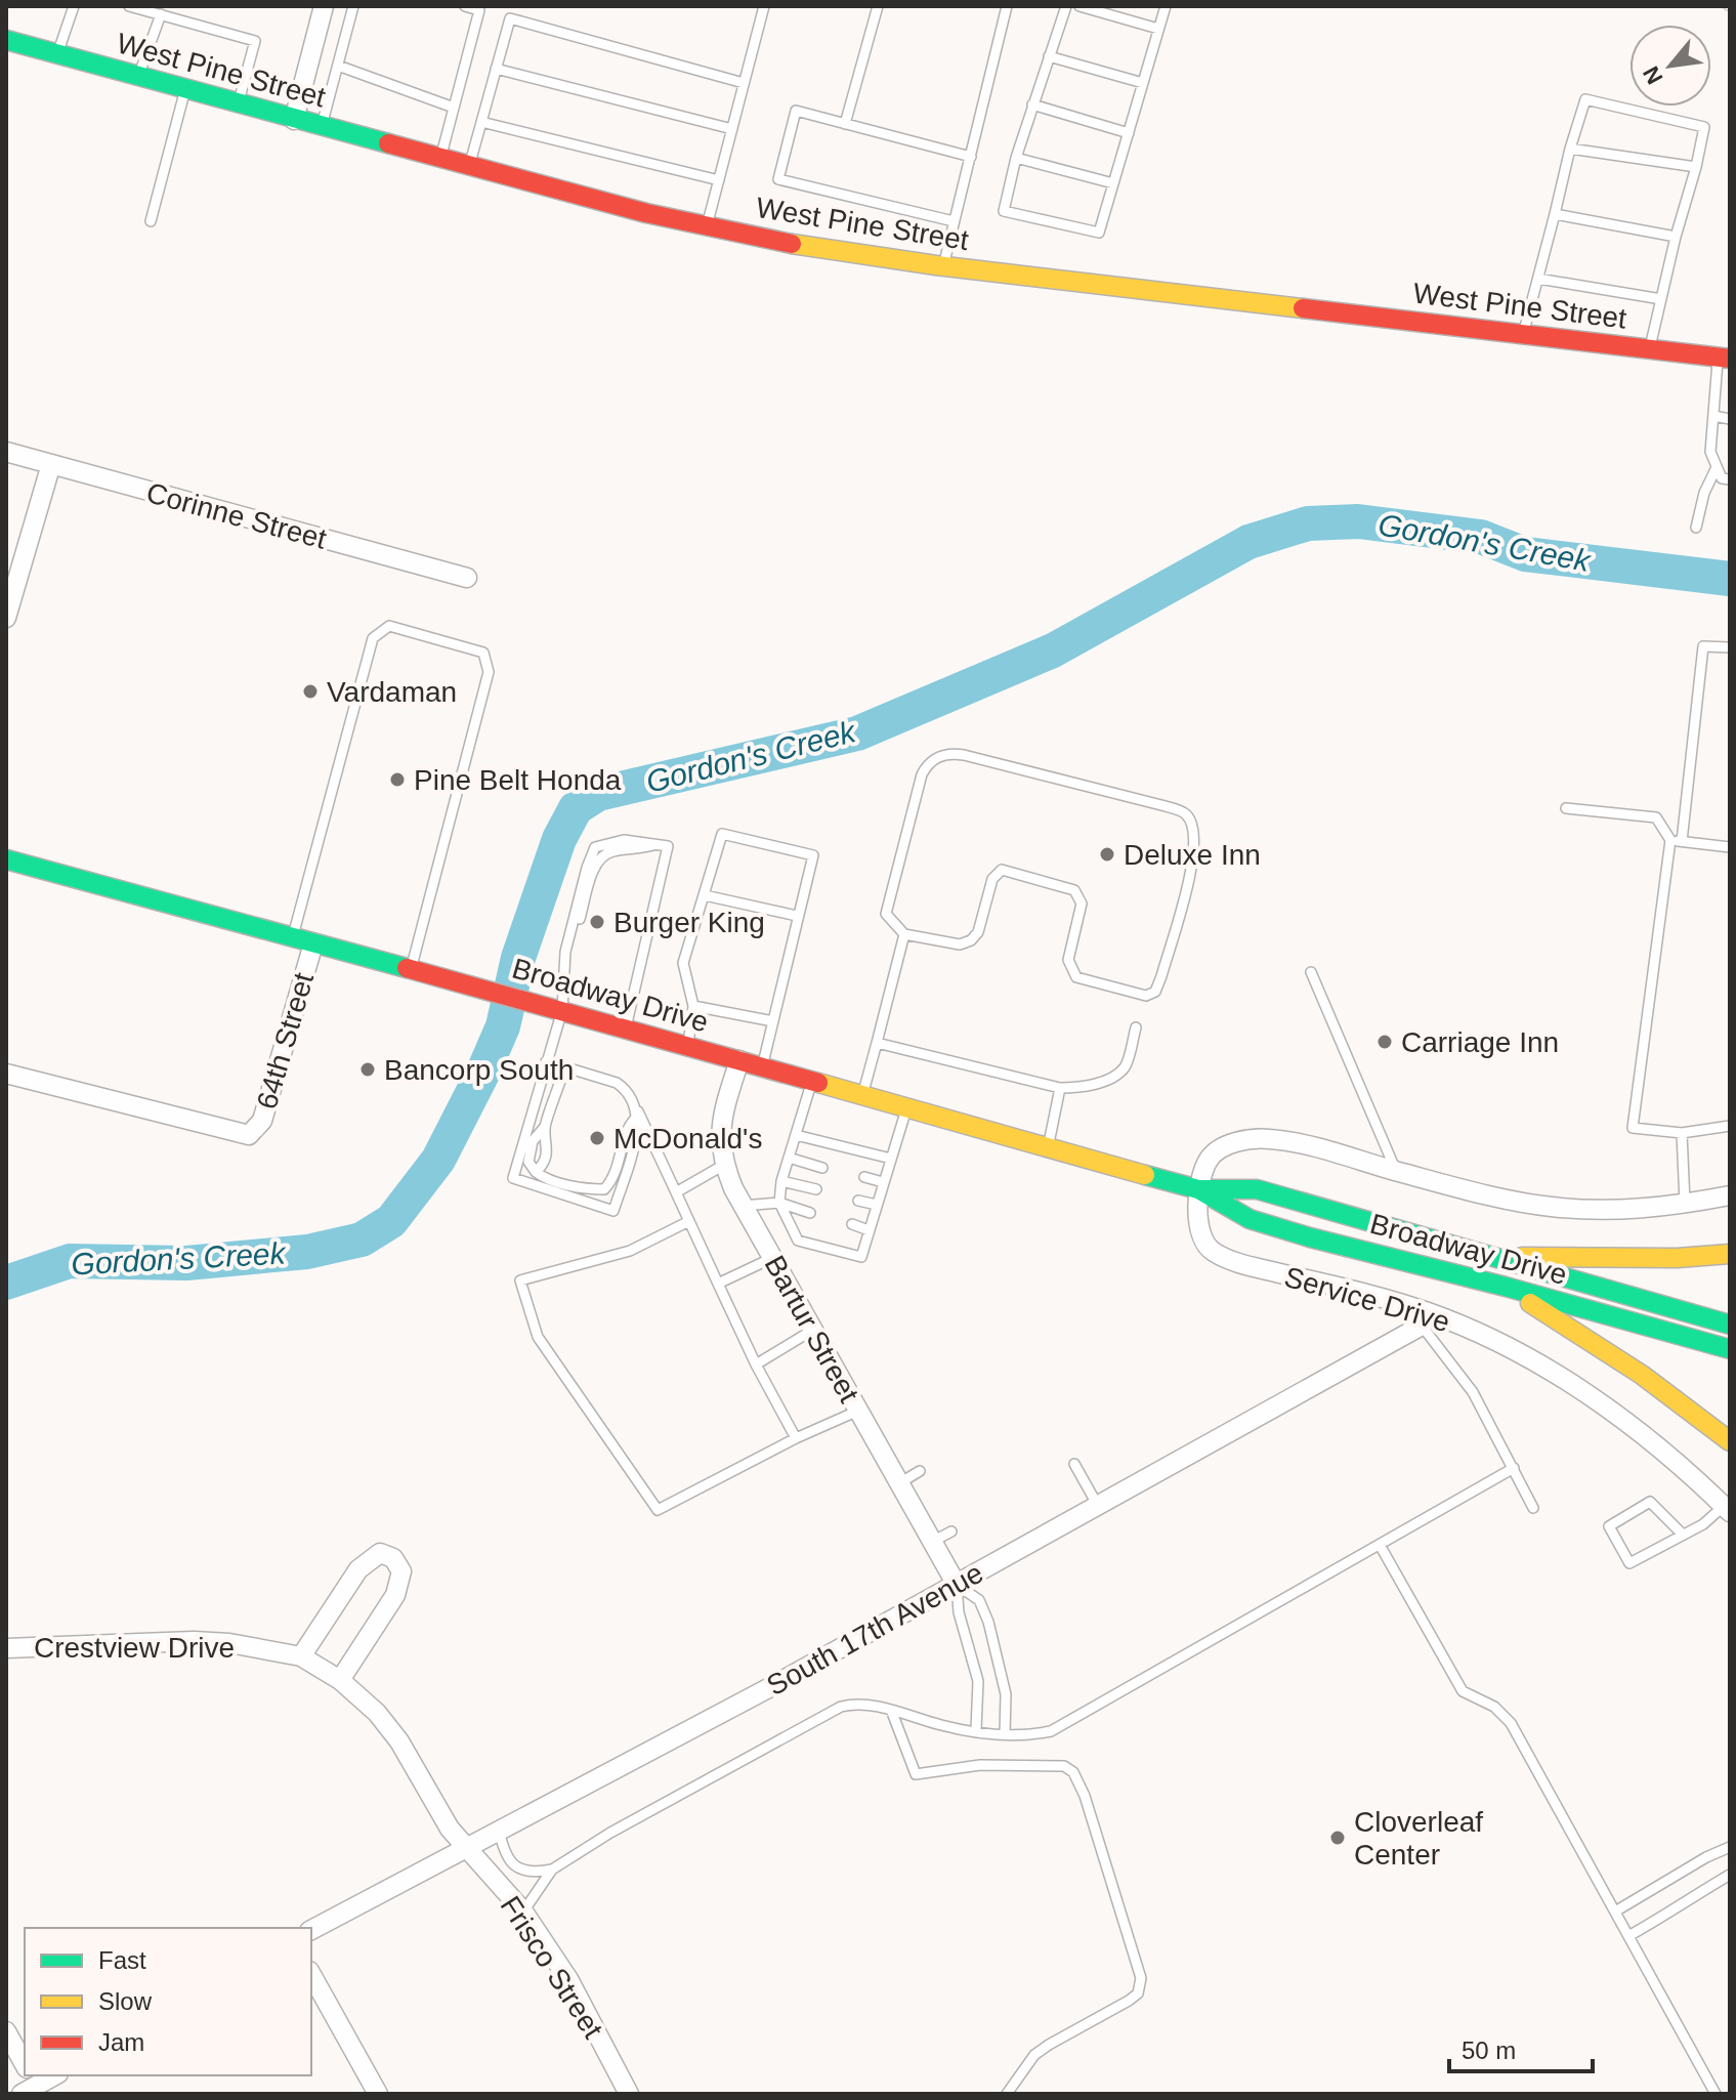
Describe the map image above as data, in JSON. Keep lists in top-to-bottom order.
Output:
{
  "streets": {
    "main road": ["West Pine Street", "Broadway Drive"],
    "street": [
      "Corinne Street",
      "64th Street",
      "Service Drive",
      "Bartur Street",
      "South 17th Avenue",
      "Crestview Drive",
      "Frisco Street"
    ]
  },
  "crossings": [
    ["Broadway Drive", "64th Street"],
    ["Broadway Drive", "Service Drive"],
    ["Broadway Drive", "Bartur Street"],
    ["Service Drive", "South 17th Avenue"],
    ["Bartur Street", "South 17th Avenue"],
    ["South 17th Avenue", "Crestview Drive"],
    ["South 17th Avenue", "Frisco Street"],
    ["Crestview Drive", "Frisco Street"]
  ],
  "water": ["Gordon's Creek"],
  "places": [
    "Vardaman",
    "Pine Belt Honda",
    "Deluxe Inn",
    "Burger King",
    "Carriage Inn",
    "Bancorp South",
    "McDonald's",
    "Cloverleaf Center"
  ],
  "legend": ["Fast", "Slow", "Jam"],
  "scale_bar": "50 m",
  "north": "bottom left"
}
